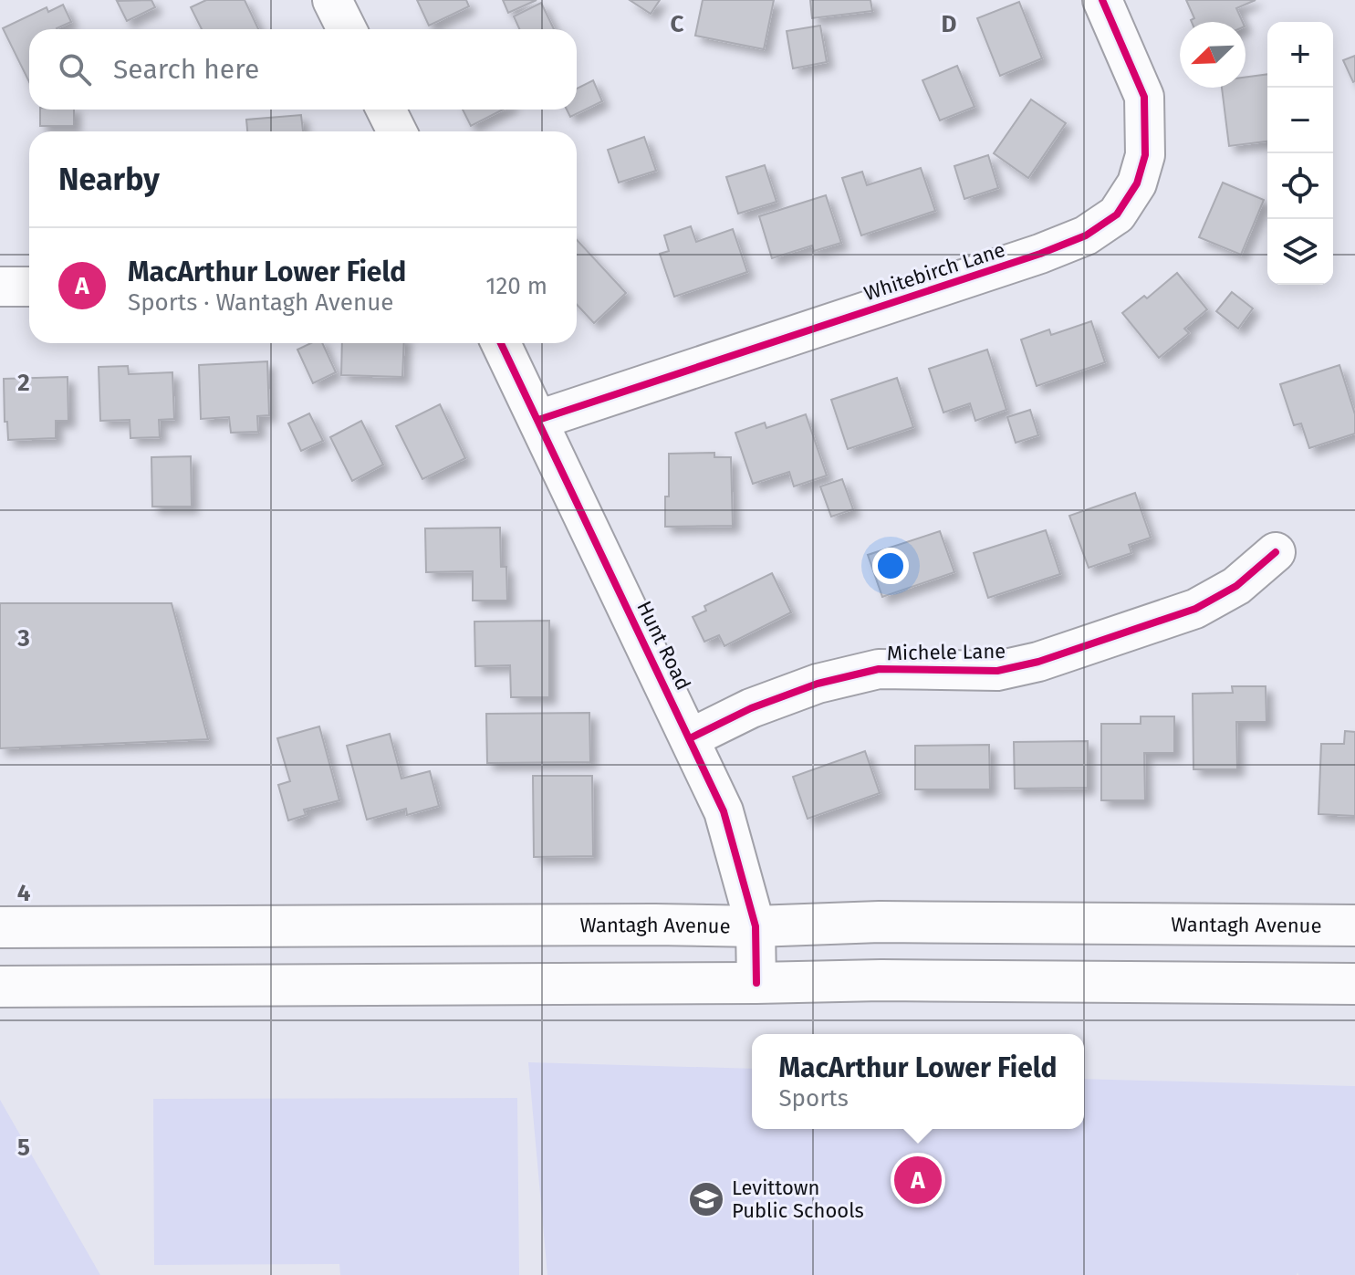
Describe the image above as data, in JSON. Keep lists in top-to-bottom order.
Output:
{
  "streets": {
    "main road": ["Wantagh Avenue"],
    "street": ["Whitebirch Lane", "Hunt Road", "Michele Lane"]
  },
  "crossings": [
    ["Whitebirch Lane", "Hunt Road"],
    ["Hunt Road", "Michele Lane"],
    ["Hunt Road", "Wantagh Avenue"]
  ],
  "places": {
    "school or university": ["Levittown Public Schools"]
  },
  "north": "bottom left",
  "page": {
    "map_buttons": ["+", "−"],
    "search": "Search here",
    "heading": "Nearby",
    "list": [
      {
        "mark": "A",
        "name": "MacArthur Lower Field",
        "note": "Sports · Wantagh Avenue",
        "value": "120 m"
      }
    ],
    "popup": ["MacArthur Lower Field", "Sports"],
    "pins": "A"
  },
  "grid": {
    "columns": ["C", "D"],
    "rows": [
      "2",
      "3",
      "4",
      "5"
    ]
  }
}
